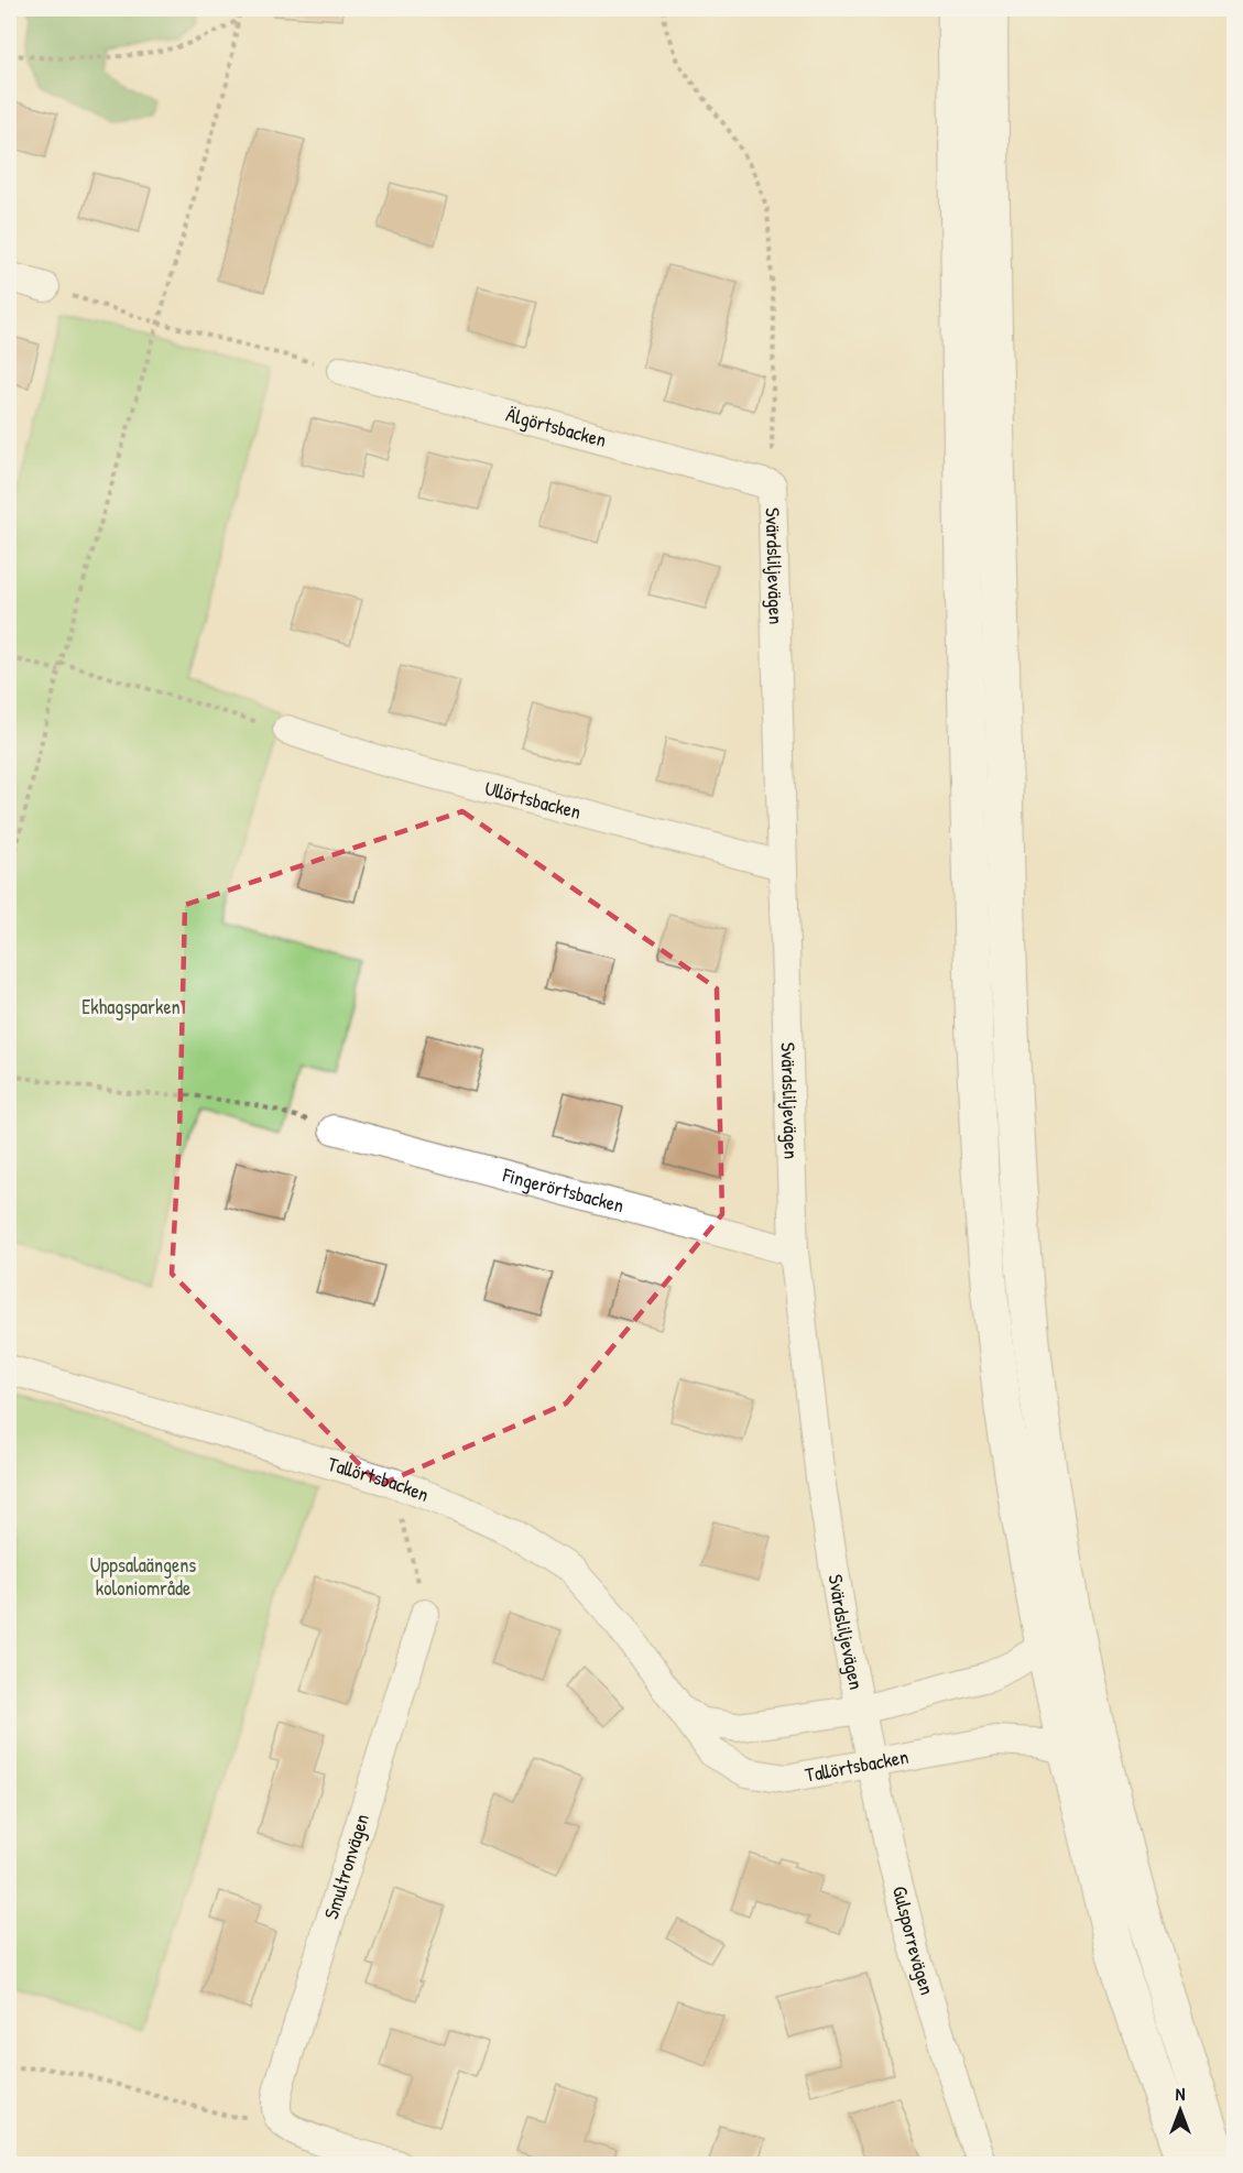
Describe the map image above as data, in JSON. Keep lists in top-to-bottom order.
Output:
{
  "streets": {
    "street": [
      "Älgörtsbacken",
      "Svärdsliljevägen",
      "Ullörtsbacken",
      "Fingerörtsbacken",
      "Tallörtsbacken",
      "Smultronvägen",
      "Gulsporrevägen"
    ]
  },
  "crossings": [
    ["Älgörtsbacken", "Svärdsliljevägen"],
    ["Svärdsliljevägen", "Ullörtsbacken"],
    ["Svärdsliljevägen", "Fingerörtsbacken"],
    ["Svärdsliljevägen", "Tallörtsbacken"],
    ["Svärdsliljevägen", "Gulsporrevägen"],
    ["Tallörtsbacken", "Gulsporrevägen"]
  ],
  "parks": ["Ekhagsparken", "Uppsalaängens koloniområde"],
  "north": "top"
}
